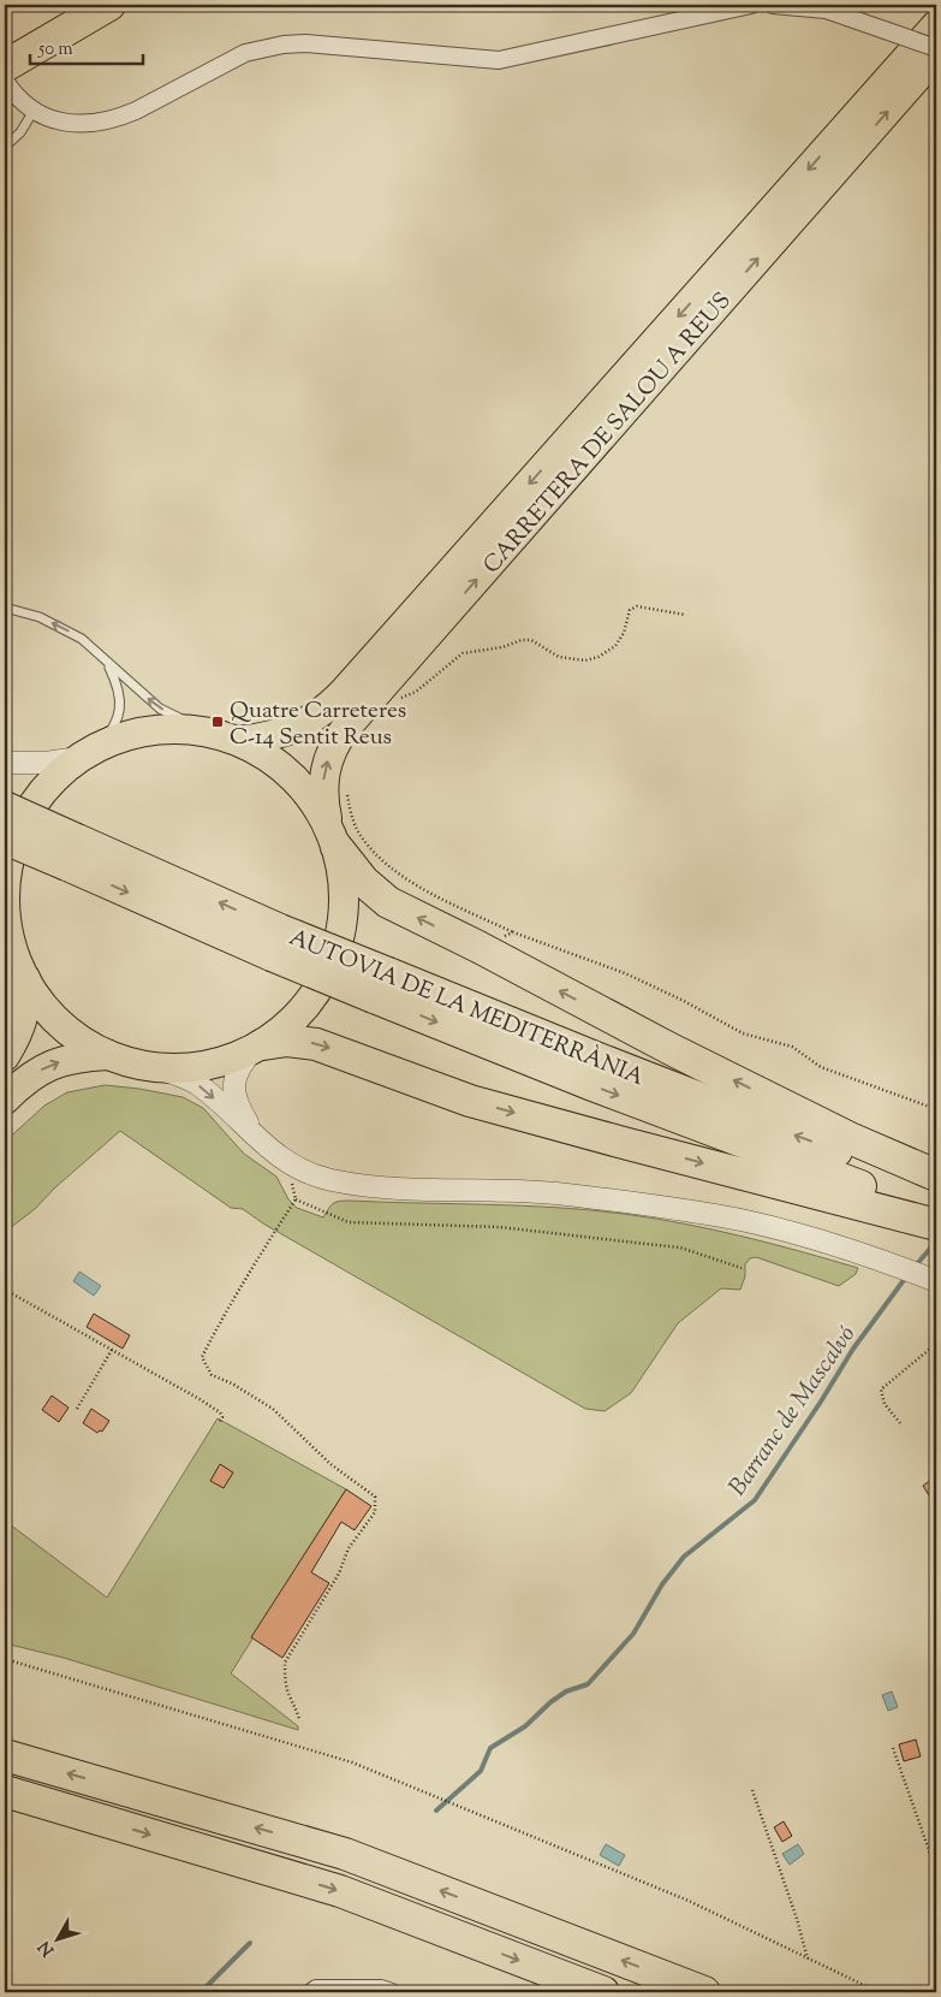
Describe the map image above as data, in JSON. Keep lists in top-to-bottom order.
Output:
{
  "streets": {
    "highway": ["CARRETERA DE SALOU A REUS", "AUTOVIA DE LA MEDITERRÀNIA"]
  },
  "water": ["Barranc de Mascalvó"],
  "places": {
    "transit": ["Quatre Carreteres C-14 Sentit Reus"]
  },
  "scale_bar": "50 m",
  "north": "bottom left"
}
